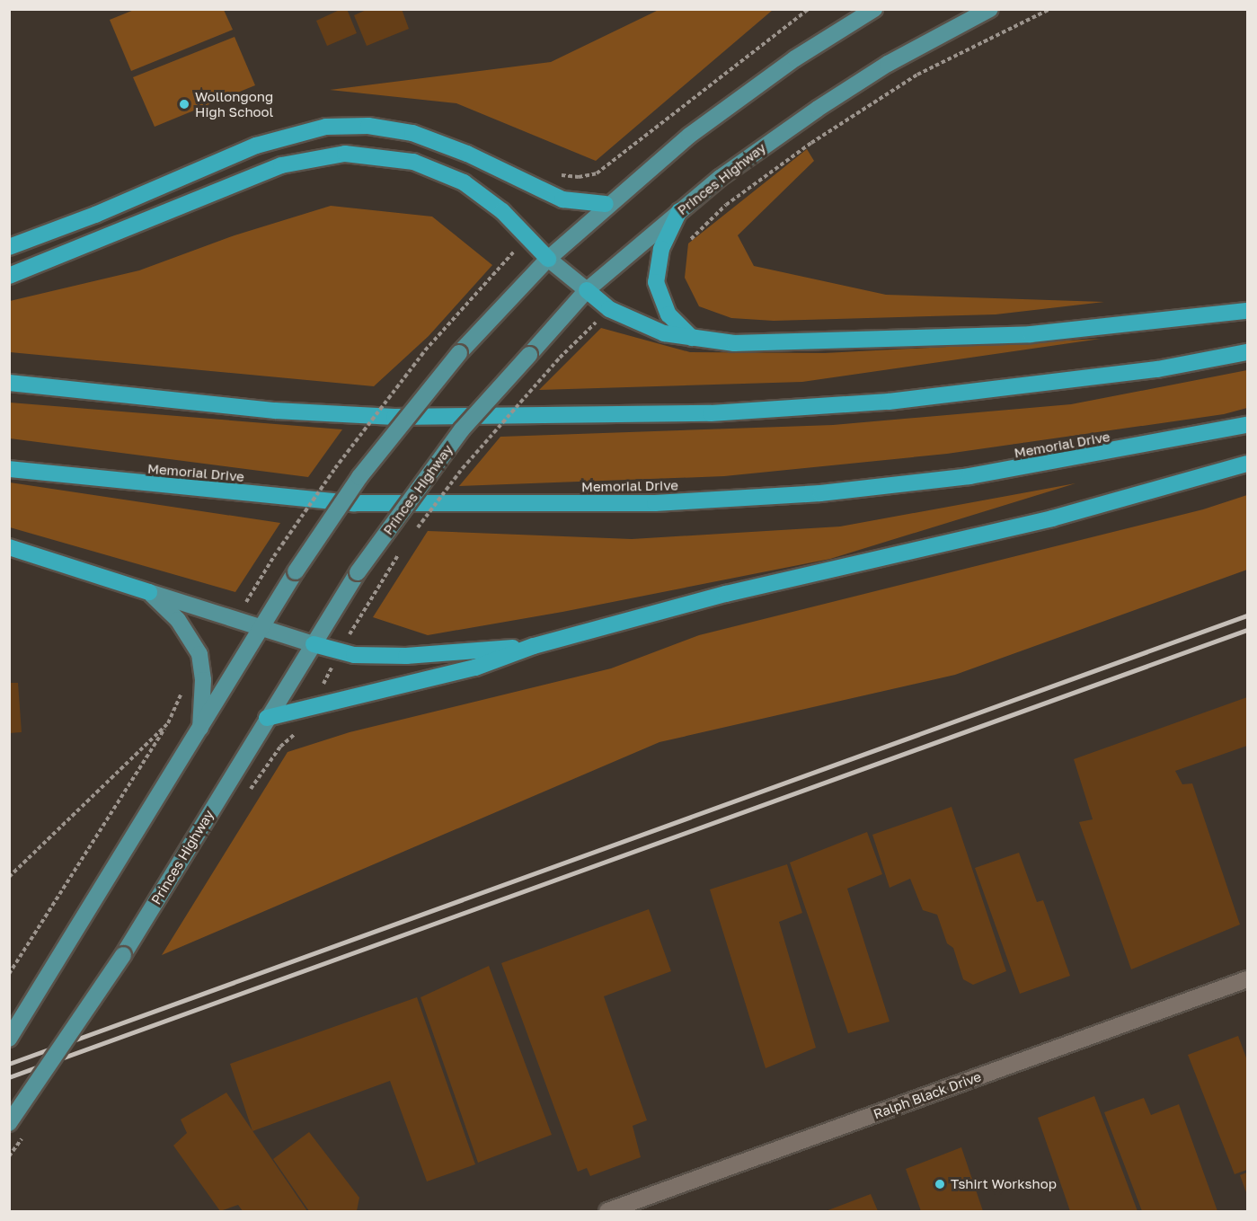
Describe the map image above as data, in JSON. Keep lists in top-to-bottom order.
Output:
{
  "streets": {
    "highway": ["Memorial Drive"],
    "main road": ["Princes Highway"],
    "street": ["Ralph Black Drive"]
  },
  "places": ["Wollongong High School", "Tshirt Workshop"]
}
